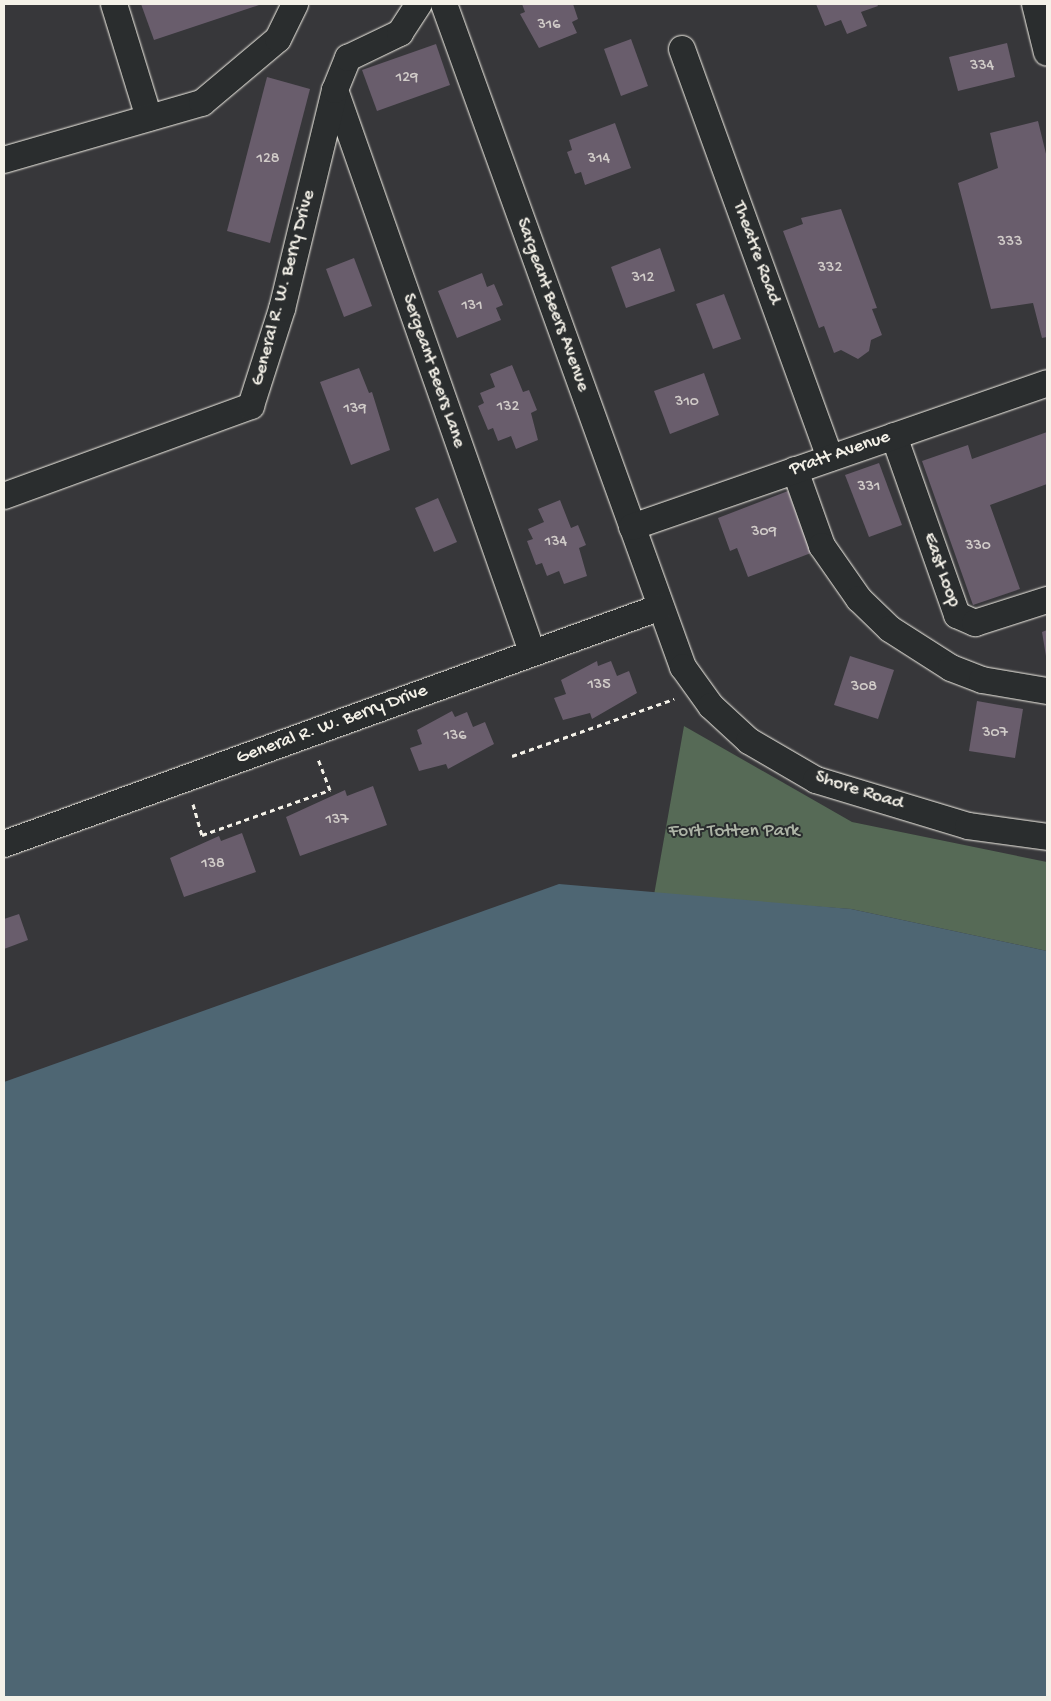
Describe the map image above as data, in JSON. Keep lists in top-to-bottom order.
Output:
{
  "streets": {
    "street": [
      "Theatre Road",
      "General R. W. Berry Drive",
      "Sargeant Beers Avenue",
      "Sergeant Beers Lane",
      "Pratt Avenue",
      "East Loop",
      "Shore Road"
    ]
  },
  "crossings": [
    ["Theatre Road", "Pratt Avenue"],
    ["General R. W. Berry Drive", "Sargeant Beers Avenue"],
    ["General R. W. Berry Drive", "Sergeant Beers Lane"],
    ["General R. W. Berry Drive", "Shore Road"],
    ["Sargeant Beers Avenue", "Pratt Avenue"],
    ["Sargeant Beers Avenue", "Shore Road"],
    ["Pratt Avenue", "East Loop"]
  ],
  "parks": ["Fort Totten Park"],
  "house_numbers": [
    "316",
    "334",
    "129",
    "128",
    "314",
    "333",
    "332",
    "312",
    "131",
    "310",
    "132",
    "139",
    "331",
    "309",
    "134",
    "330",
    "135",
    "308",
    "307",
    "136",
    "137",
    "138"
  ]
}
